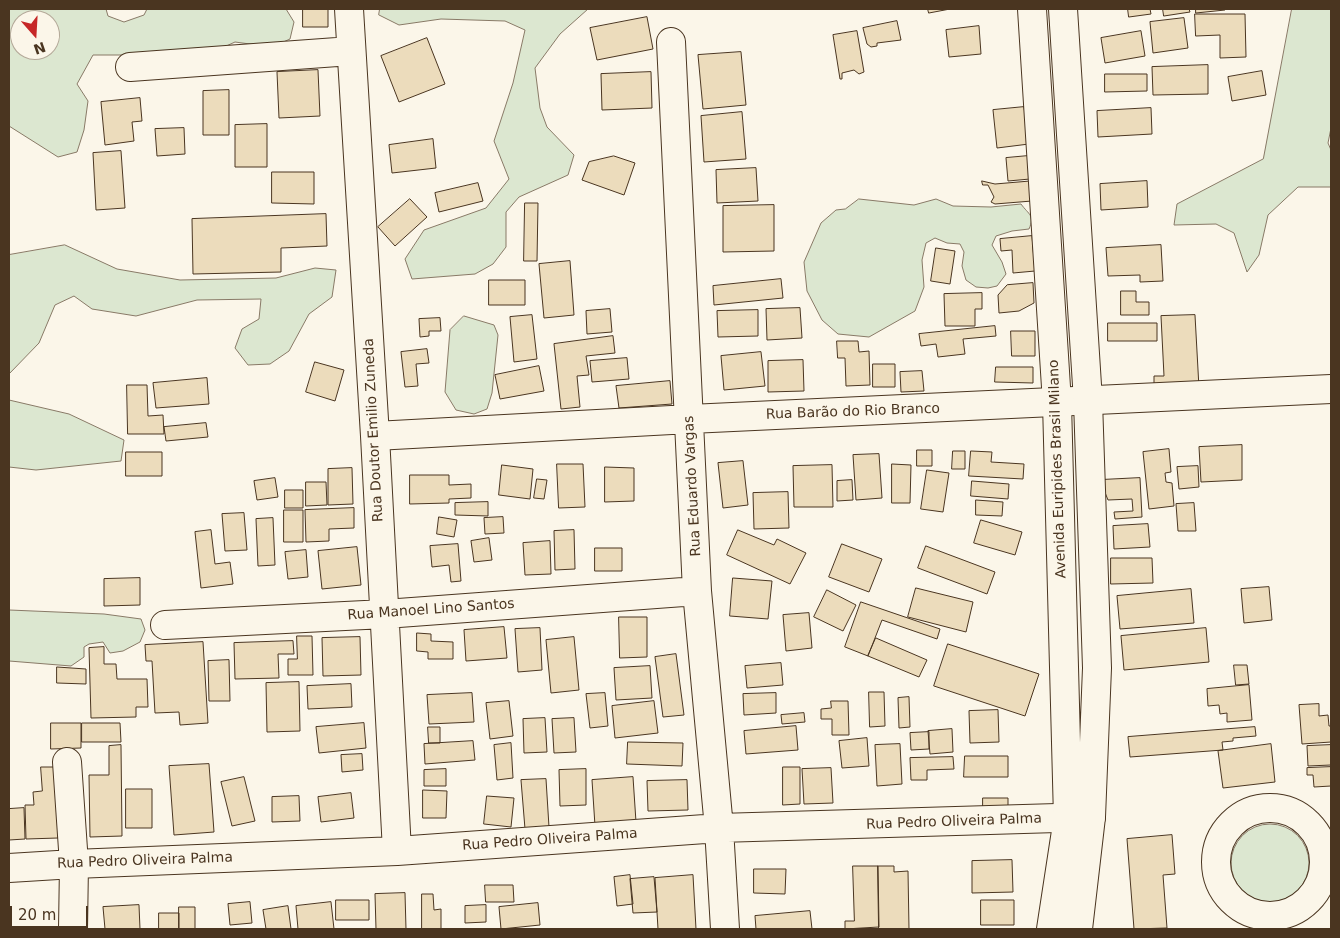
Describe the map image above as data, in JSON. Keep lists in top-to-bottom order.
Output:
{
  "streets": {
    "street": [
      "Rua Barão do Rio Branco",
      "Rua Doutor Emilio Zuneda",
      "Avenida Euripides Brasil Milano",
      "Rua Eduardo Vargas",
      "Rua Manoel Lino Santos",
      "Rua Pedro Oliveira Palma"
    ]
  },
  "crossings": [
    ["Rua Barão do Rio Branco", "Rua Doutor Emilio Zuneda"],
    ["Rua Barão do Rio Branco", "Avenida Euripides Brasil Milano"],
    ["Rua Barão do Rio Branco", "Rua Eduardo Vargas"],
    ["Rua Doutor Emilio Zuneda", "Rua Manoel Lino Santos"],
    ["Rua Doutor Emilio Zuneda", "Rua Pedro Oliveira Palma"],
    ["Avenida Euripides Brasil Milano", "Rua Pedro Oliveira Palma"],
    ["Rua Eduardo Vargas", "Rua Manoel Lino Santos"],
    ["Rua Eduardo Vargas", "Rua Pedro Oliveira Palma"]
  ],
  "scale_bar": "20 m",
  "north": "bottom"
}
